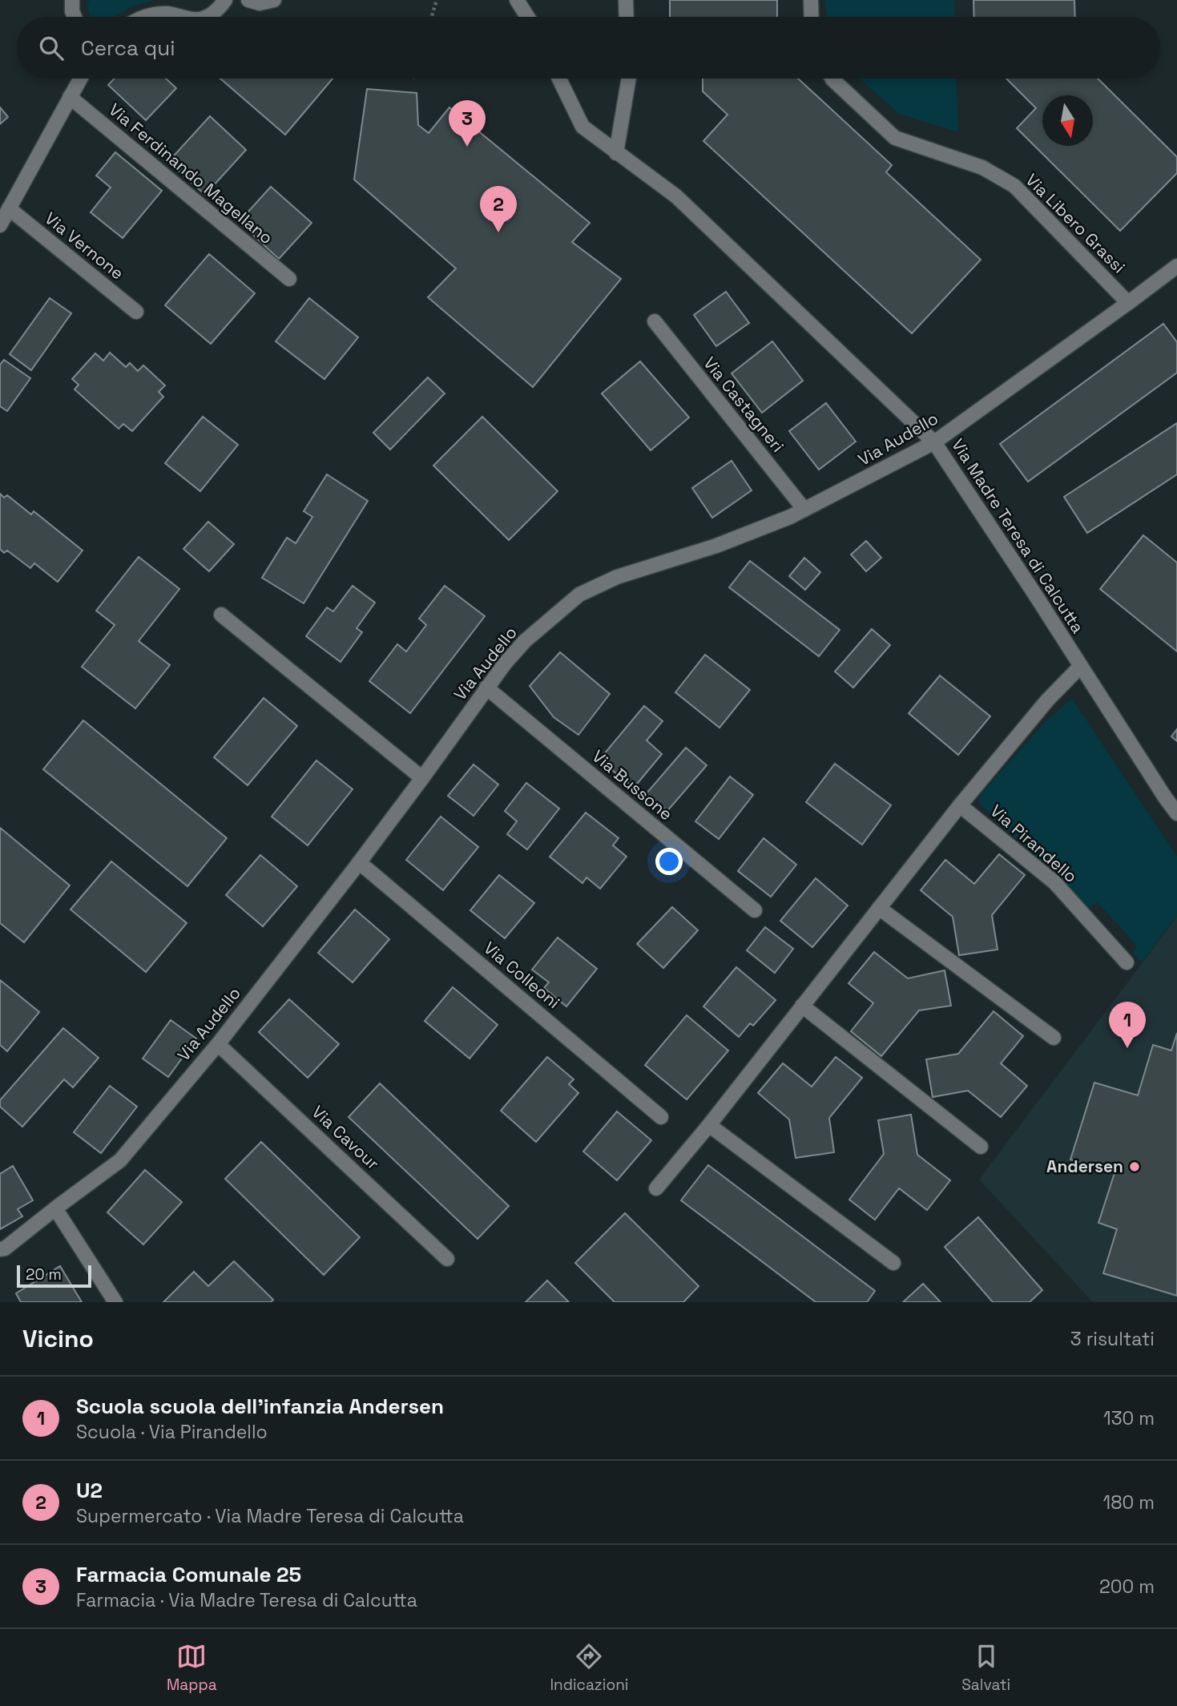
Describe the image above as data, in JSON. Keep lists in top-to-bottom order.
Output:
{
  "streets": {
    "street": [
      "Via Ferdinando Magellano",
      "Via Libero Grassi",
      "Via Vernone",
      "Via Castagneri",
      "Via Audello",
      "Via Madre Teresa di Calcutta",
      "Via Bussone",
      "Via Pirandello",
      "Via Colleoni",
      "Via Cavour"
    ]
  },
  "crossings": [
    ["Via Libero Grassi", "Via Audello"],
    ["Via Castagneri", "Via Audello"],
    ["Via Audello", "Via Madre Teresa di Calcutta"],
    ["Via Audello", "Via Bussone"],
    ["Via Audello", "Via Colleoni"],
    ["Via Audello", "Via Cavour"]
  ],
  "places": ["Andersen"],
  "scale_bar": "20 m",
  "north": "bottom",
  "page": {
    "search": "Cerca qui",
    "pins": ["3", "2", "1"],
    "scale": "20 m",
    "heading": ["Vicino", "3 risultati"],
    "list": [
      {
        "mark": "1",
        "name": "Scuola scuola dell'infanzia Andersen",
        "note": "Scuola · Via Pirandello",
        "value": "130 m"
      },
      {
        "mark": "2",
        "name": "U2",
        "note": "Supermercato · Via Madre Teresa di Calcutta",
        "value": "180 m"
      },
      {
        "mark": "3",
        "name": "Farmacia Comunale 25",
        "note": "Farmacia · Via Madre Teresa di Calcutta",
        "value": "200 m"
      }
    ],
    "nav": ["Mappa", "Indicazioni", "Salvati"]
  }
}
